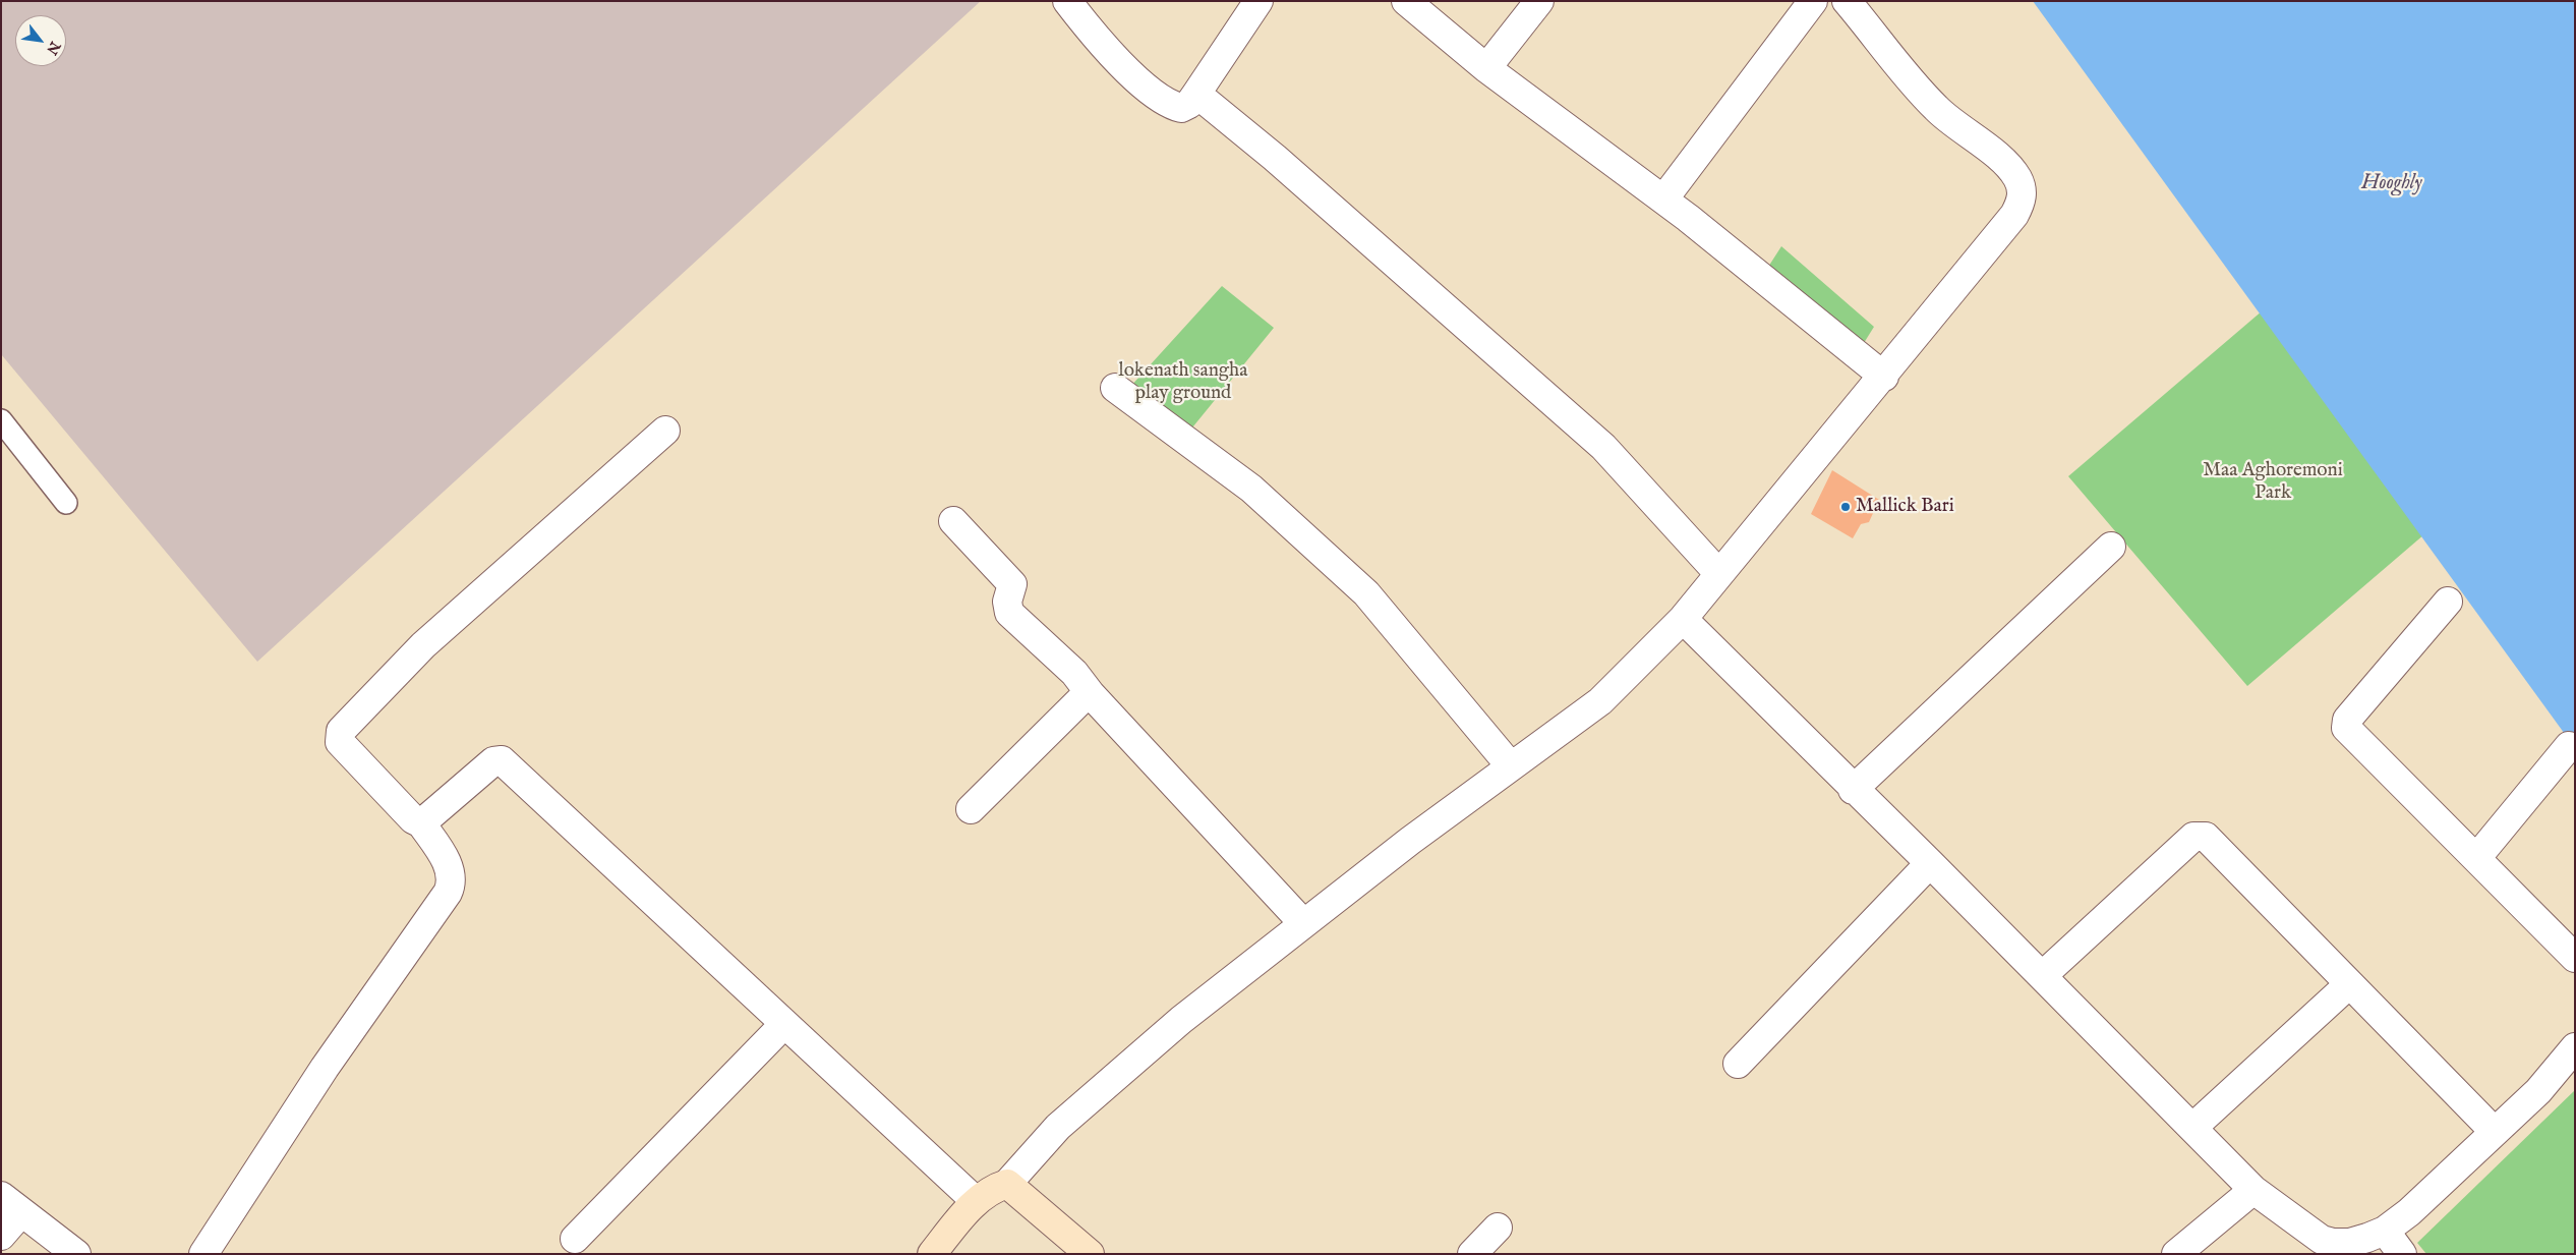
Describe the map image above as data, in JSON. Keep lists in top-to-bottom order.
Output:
{
  "water": ["Hooghly"],
  "parks": ["lokenath sangha play ground", "Maa Aghoremoni Park"],
  "places": ["Mallick Bari"],
  "north": "bottom right"
}
